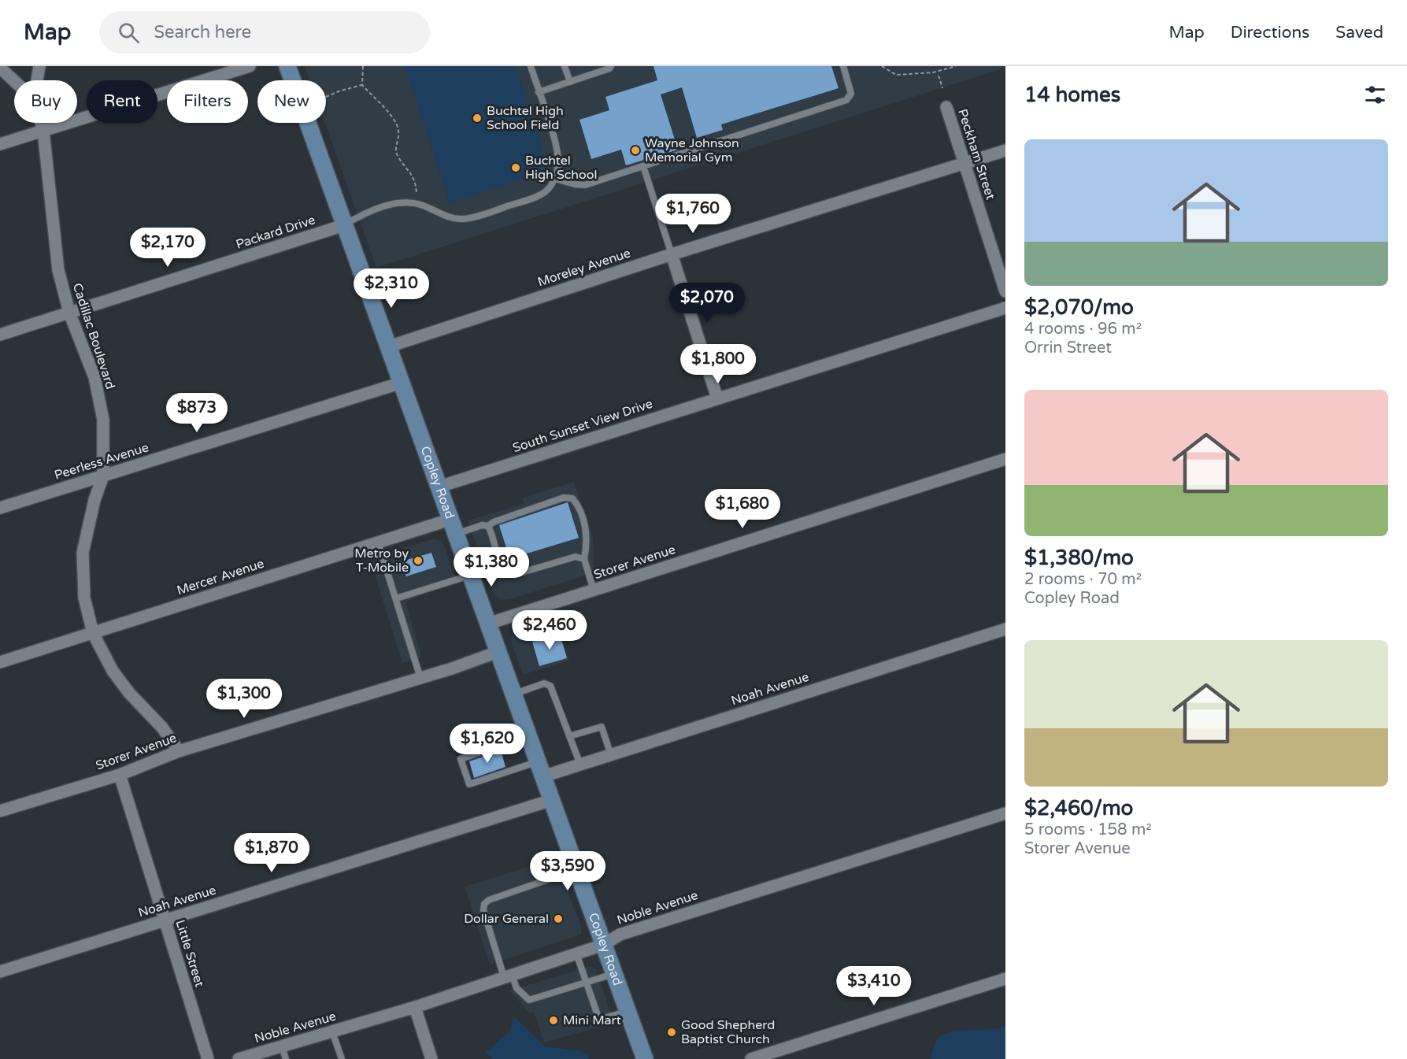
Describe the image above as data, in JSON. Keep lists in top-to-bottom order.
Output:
{
  "streets": {
    "main road": ["Copley Road"],
    "street": [
      "Peckham Street",
      "Packard Drive",
      "Moreley Avenue",
      "Cadillac Boulevard",
      "South Sunset View Drive",
      "Peerless Avenue",
      "Storer Avenue",
      "Mercer Avenue",
      "Noah Avenue",
      "Noble Avenue",
      "Little Street"
    ]
  },
  "crossings": [
    ["Peckham Street", "Moreley Avenue"],
    ["Packard Drive", "Cadillac Boulevard"],
    ["Packard Drive", "Copley Road"],
    ["Moreley Avenue", "Copley Road"],
    ["Cadillac Boulevard", "Peerless Avenue"],
    ["Cadillac Boulevard", "Storer Avenue"],
    ["Cadillac Boulevard", "Mercer Avenue"],
    ["South Sunset View Drive", "Copley Road"],
    ["Peerless Avenue", "Copley Road"],
    ["Copley Road", "Storer Avenue"],
    ["Copley Road", "Mercer Avenue"],
    ["Copley Road", "Noah Avenue"],
    ["Copley Road", "Noble Avenue"],
    ["Storer Avenue", "Little Street"],
    ["Noah Avenue", "Little Street"]
  ],
  "places": [
    "Buchtel High School Field",
    "Wayne Johnson Memorial Gym",
    "Buchtel High School",
    "Metro by T-Mobile",
    "Dollar General",
    "Mini Mart",
    "Good Shepherd Baptist Church"
  ],
  "page": {
    "header": "Map",
    "search": "Search here",
    "nav": ["Map", "Directions", "Saved"],
    "heading": "14 homes",
    "chip": [
      "Buy",
      "Rent",
      "Filters",
      "New"
    ],
    "list": [
      {
        "name": "$2,070/mo",
        "note": "4 rooms · 96 m² · Orrin Street"
      },
      {
        "name": "$1,380/mo",
        "note": "2 rooms · 70 m² · Copley Road"
      },
      {
        "name": "$2,460/mo",
        "note": "5 rooms · 158 m² · Storer Avenue"
      }
    ],
    "price": [
      "$1,760",
      "$2,170",
      "$2,310",
      "$2,070",
      "$1,800",
      "$873",
      "$1,680",
      "$1,380",
      "$2,460",
      "$1,300",
      "$1,620",
      "$1,870",
      "$3,590",
      "$3,410"
    ]
  }
}
